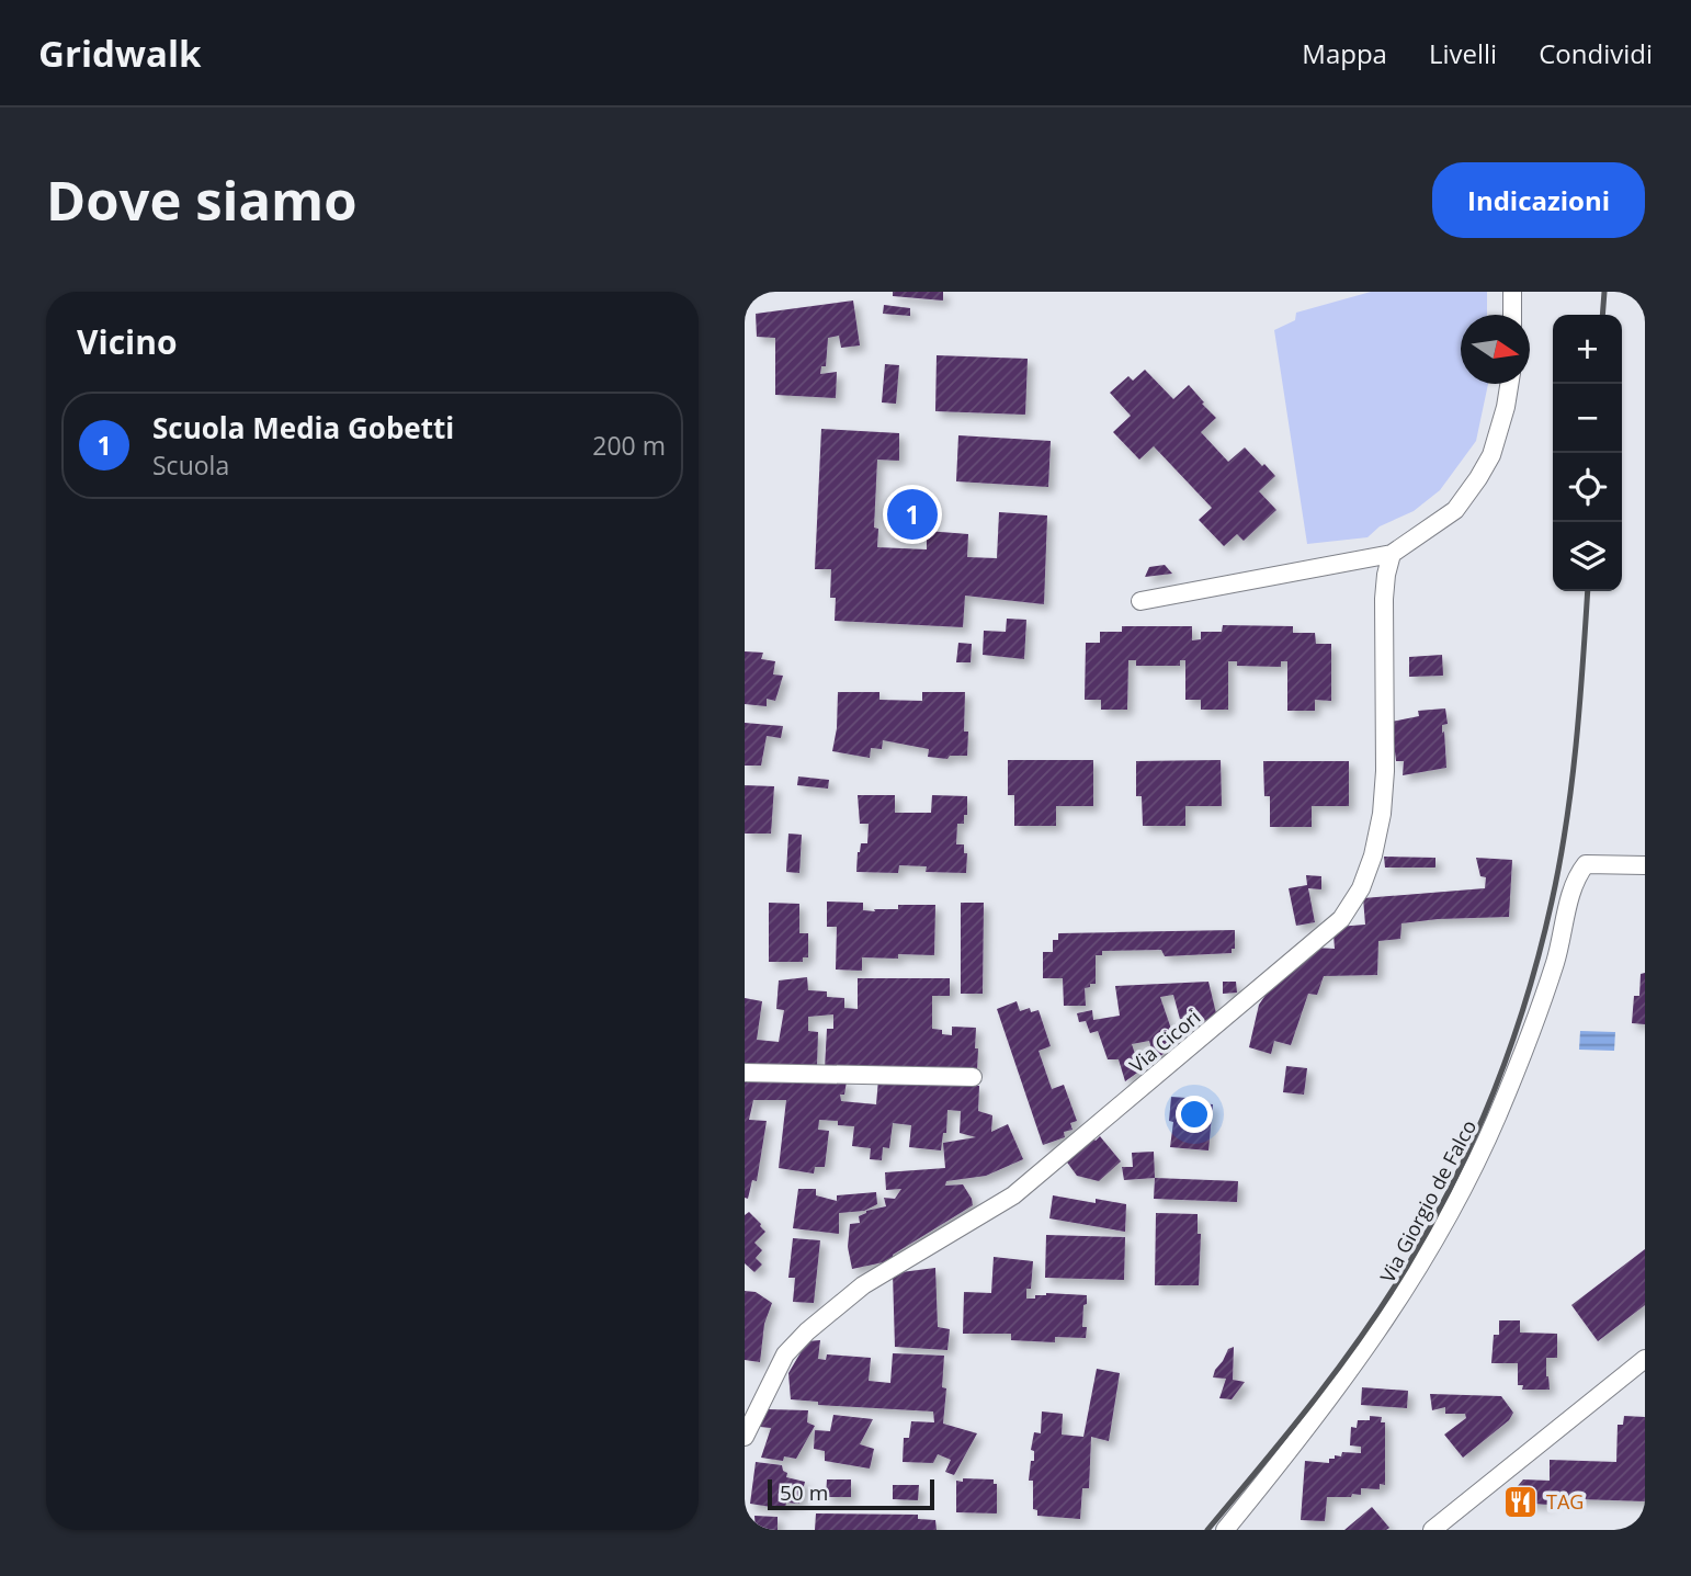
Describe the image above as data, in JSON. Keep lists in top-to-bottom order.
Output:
{
  "streets": {
    "street": ["Via Cicori", "Via Giorgio de Falco"]
  },
  "places": {
    "restaurant": ["TAG"]
  },
  "scale_bar": "50 m",
  "north": "right",
  "page": {
    "header": "Gridwalk",
    "nav": ["Mappa", "Livelli", "Condividi"],
    "buttons": "Indicazioni",
    "title": "Dove siamo",
    "heading": "Vicino",
    "map_buttons": ["+", "−"],
    "list": [
      {
        "mark": "1",
        "name": "Scuola Media Gobetti",
        "note": "Scuola",
        "value": "200 m"
      }
    ],
    "pins": "1",
    "scale": "50 m"
  }
}
